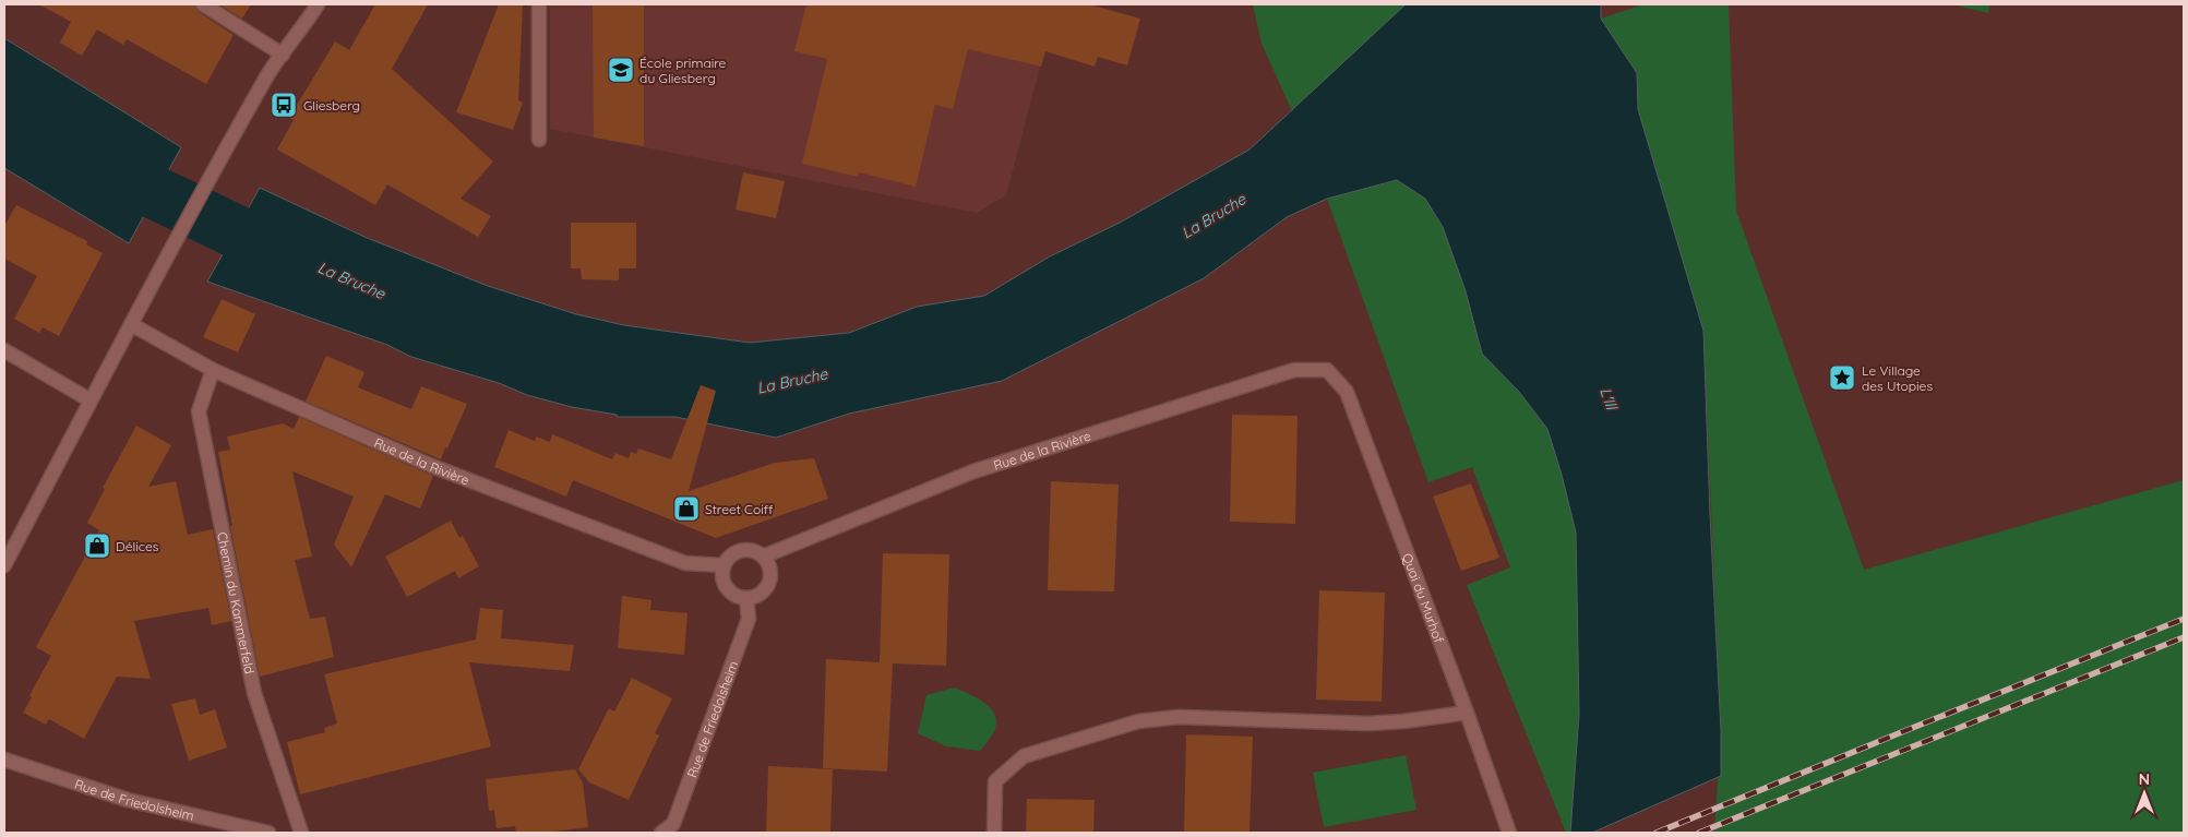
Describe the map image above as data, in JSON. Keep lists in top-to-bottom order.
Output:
{
  "streets": {
    "street": [
      "Rue de la Rivière",
      "Quai du Murhof",
      "Chemin du Kammerfeld",
      "Rue de Friedolsheim"
    ]
  },
  "crossings": [
    ["Rue de la Rivière", "Quai du Murhof"],
    ["Rue de la Rivière", "Chemin du Kammerfeld"],
    ["Rue de la Rivière", "Rue de Friedolsheim"]
  ],
  "water": ["La Bruche", "L'Ill"],
  "places": {
    "school or university": ["École primaire du Gliesberg"],
    "bus stop": ["Gliesberg"],
    "place": ["Le Village des Utopies"],
    "shop": ["Street Coiff", "Délices"]
  },
  "north": "top"
}
